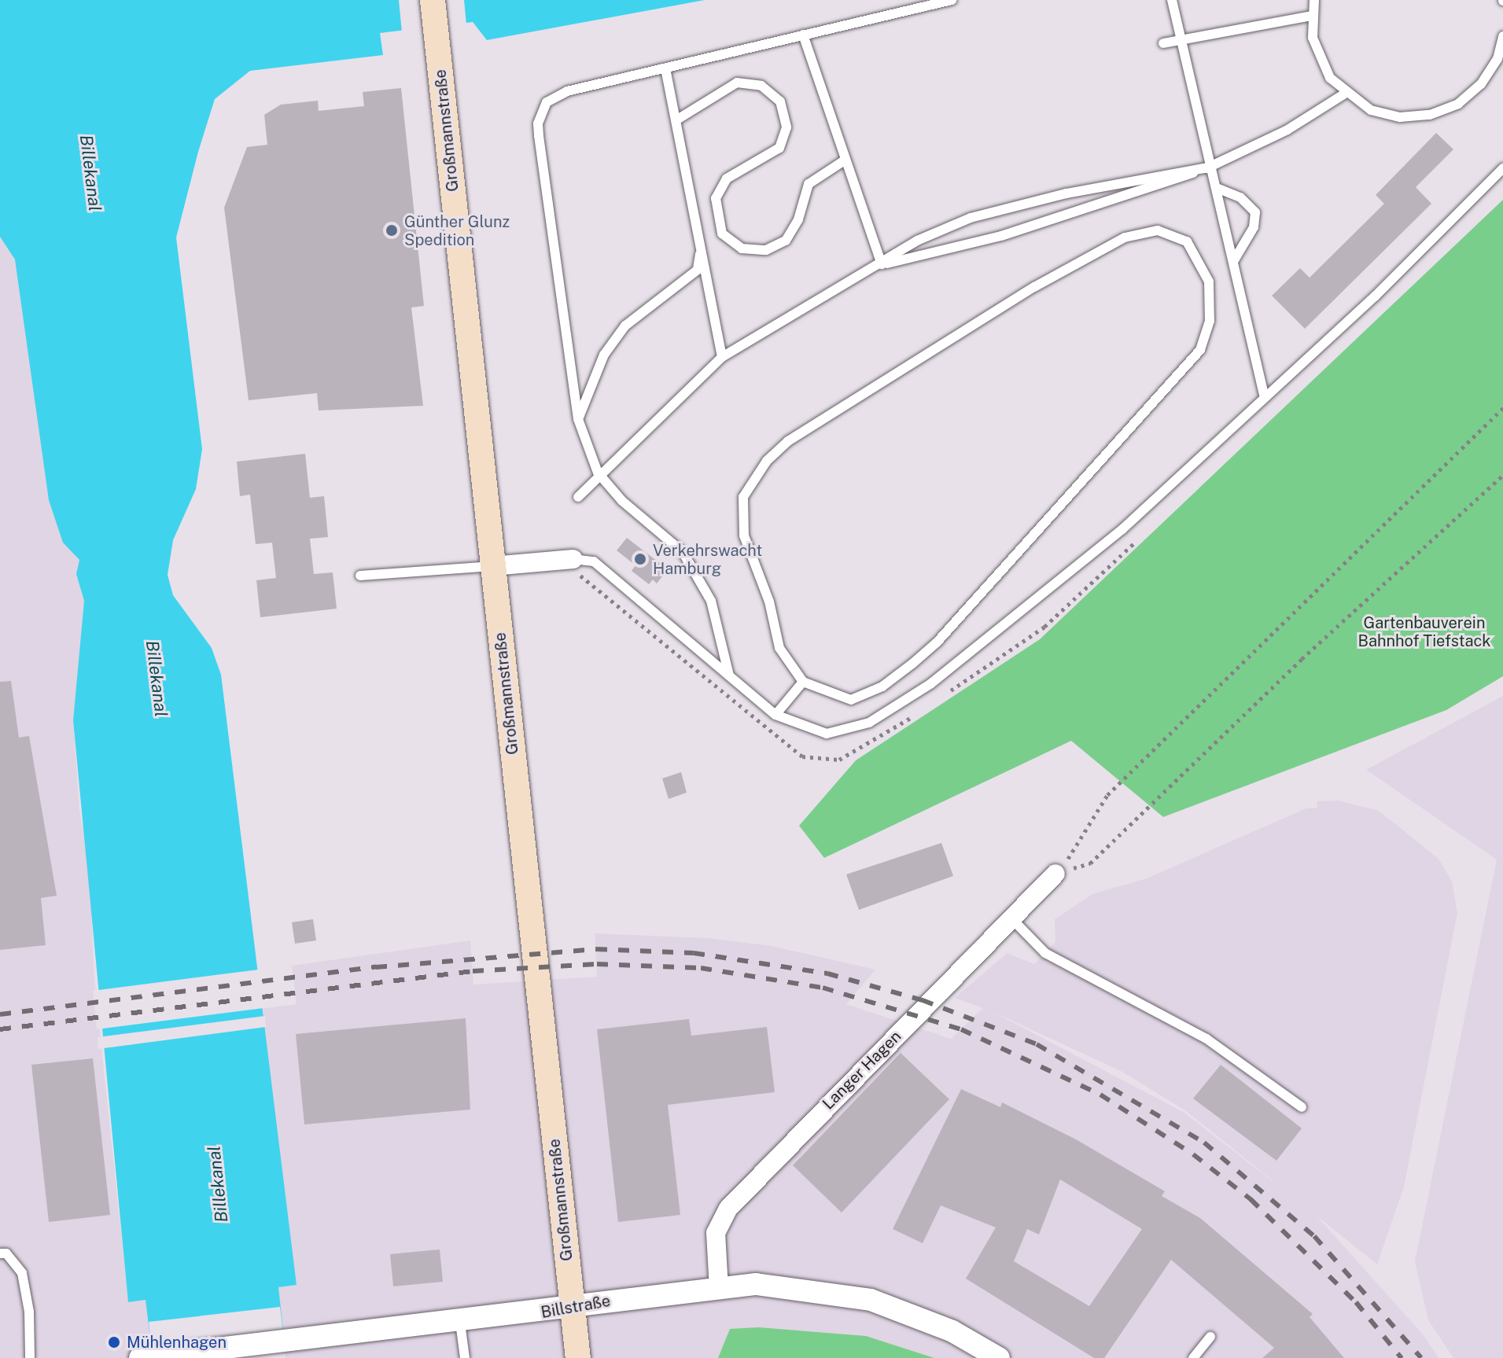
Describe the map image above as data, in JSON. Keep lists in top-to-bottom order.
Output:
{
  "streets": {
    "main road": ["Großmannstraße"],
    "street": ["Langer Hagen", "Billstraße"]
  },
  "crossings": [
    ["Großmannstraße", "Billstraße"],
    ["Langer Hagen", "Billstraße"]
  ],
  "water": ["Billekanal"],
  "parks": ["Gartenbauverein Bahnhof Tiefstack"],
  "places": ["Günther Glunz Spedition", "Verkehrswacht Hamburg", "Mühlenhagen"]
}
